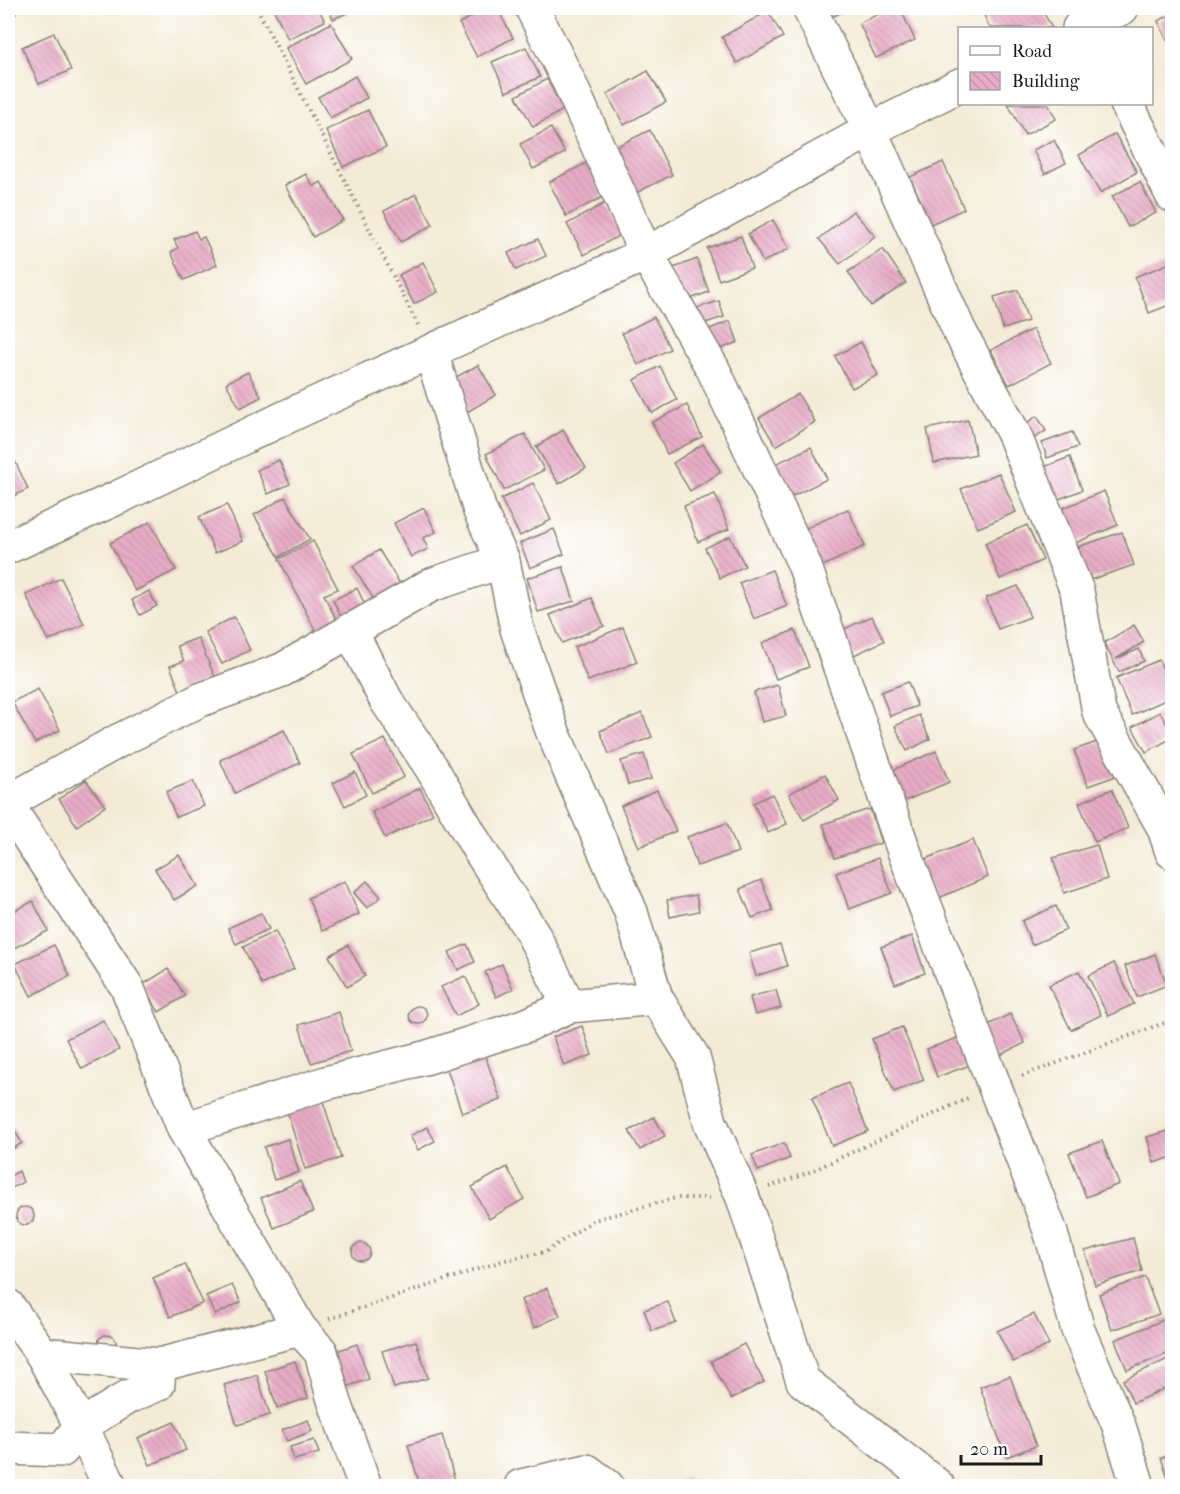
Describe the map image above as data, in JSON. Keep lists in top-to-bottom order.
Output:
{
  "legend": ["Road", "Building"],
  "scale_bar": "20 m"
}
